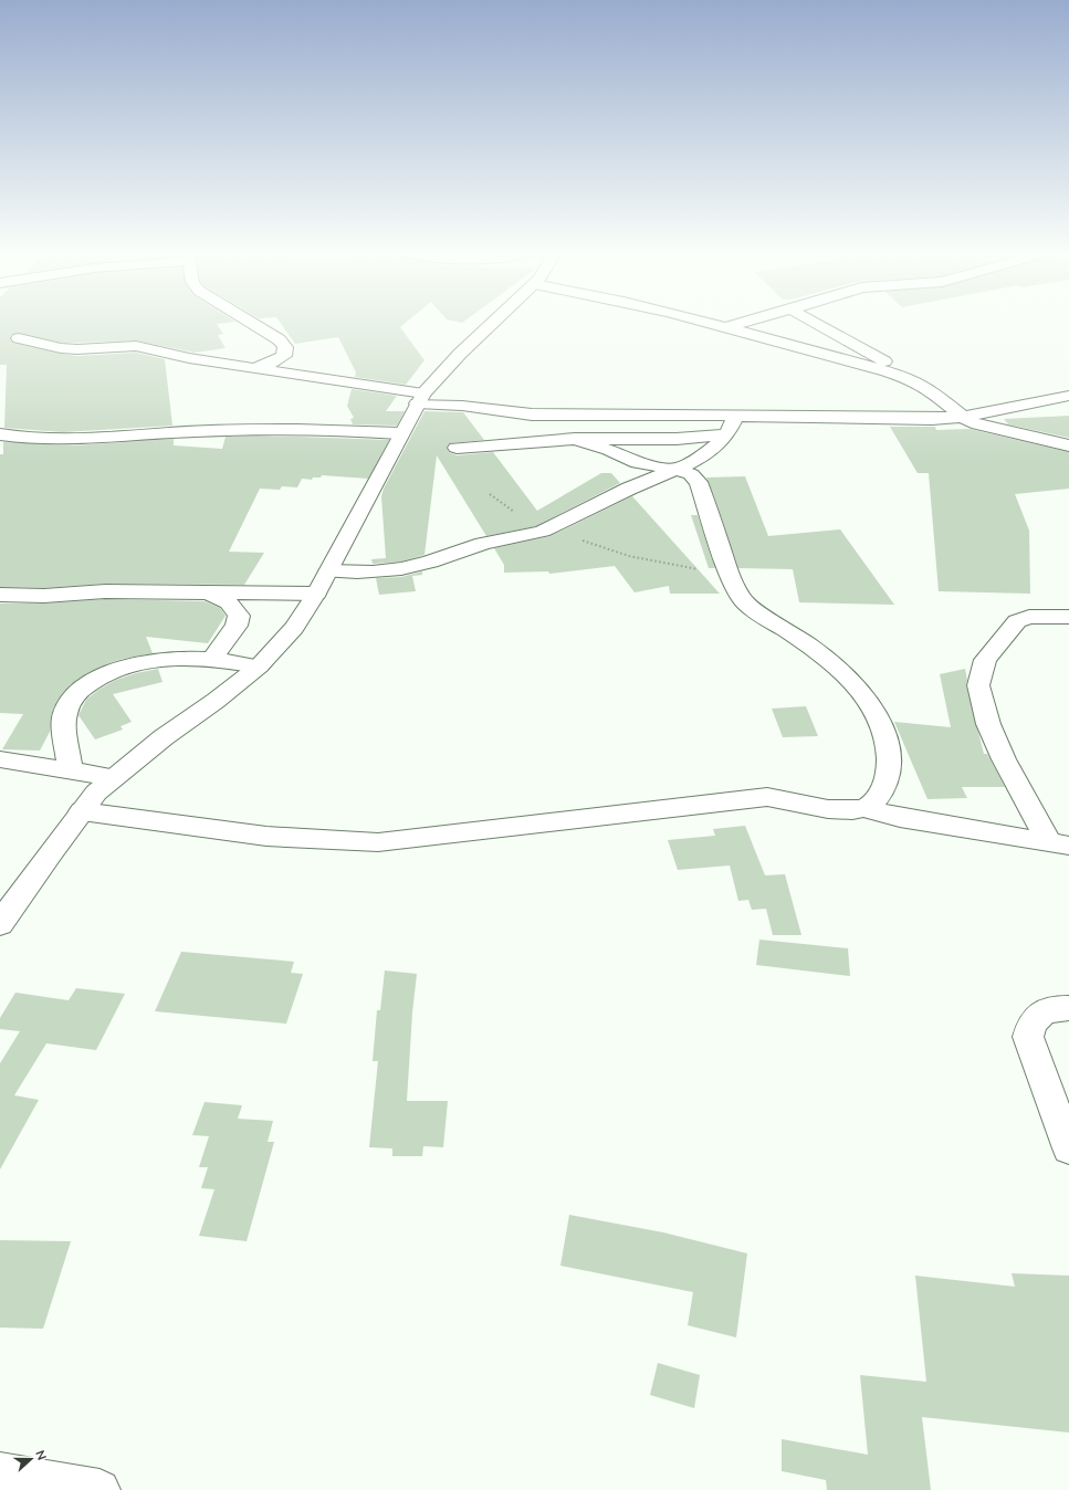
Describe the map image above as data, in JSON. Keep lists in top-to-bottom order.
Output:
{
  "north": "right"
}
